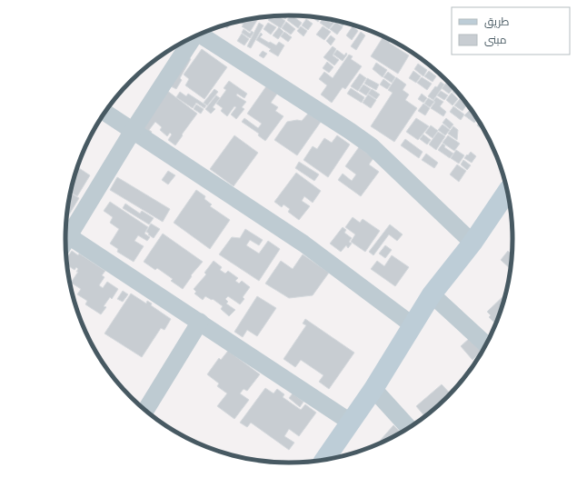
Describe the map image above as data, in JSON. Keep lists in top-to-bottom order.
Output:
{
  "legend": ["طريق", "مبنى"]
}
